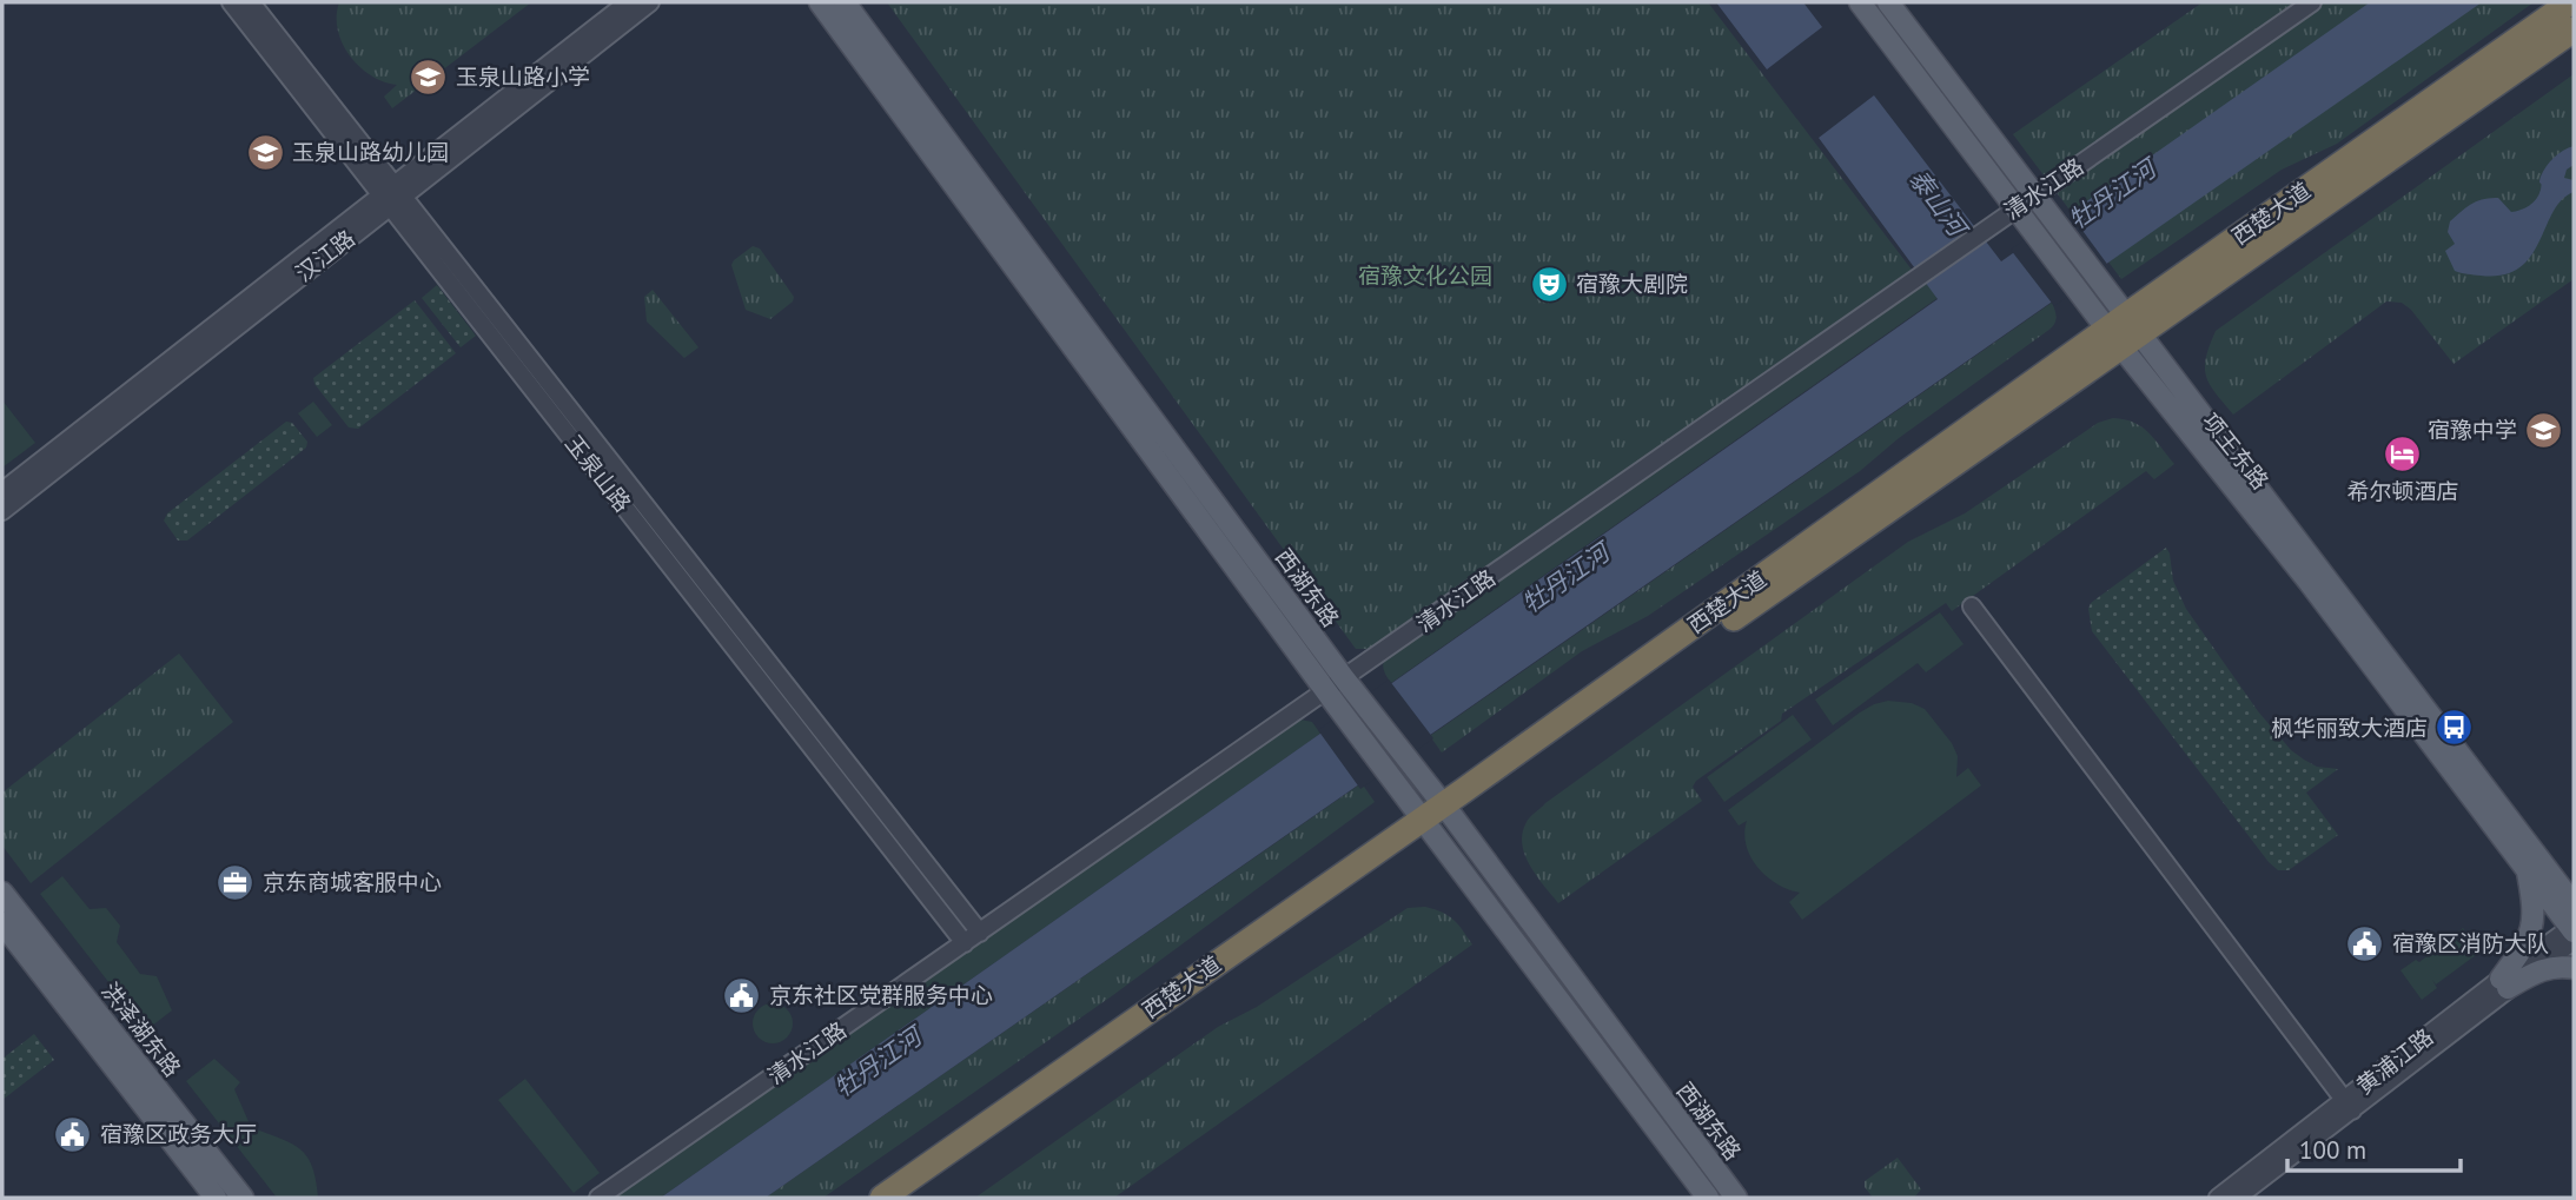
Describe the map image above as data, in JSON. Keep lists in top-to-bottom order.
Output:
{
  "streets": {
    "highway": ["西楚大道"],
    "main road": ["项王东路", "西湖东路", "洪泽湖东路"],
    "street": [
      "清水江路",
      "汉江路",
      "玉泉山路",
      "黄浦江路"
    ]
  },
  "crossings": [
    ["清水江路", "项王东路"],
    ["清水江路", "玉泉山路"],
    ["清水江路", "西湖东路"],
    ["西楚大道", "项王东路"],
    ["西楚大道", "西湖东路"],
    ["汉江路", "玉泉山路"],
    ["项王东路", "黄浦江路"]
  ],
  "water": ["牡丹江河", "泰山河"],
  "parks": ["宿豫文化公园"],
  "places": {
    "school or university": ["玉泉山路小学", "玉泉山路幼儿园", "宿豫中学"],
    "theatre": ["宿豫大剧院"],
    "hotel": ["希尔顿酒店"],
    "bus stop": ["枫华丽致大酒店"],
    "office": ["京东商城客服中心"],
    "public building": ["宿豫区消防大队", "京东社区党群服务中心", "宿豫区政务大厅"]
  },
  "scale_bar": "100 m"
}
